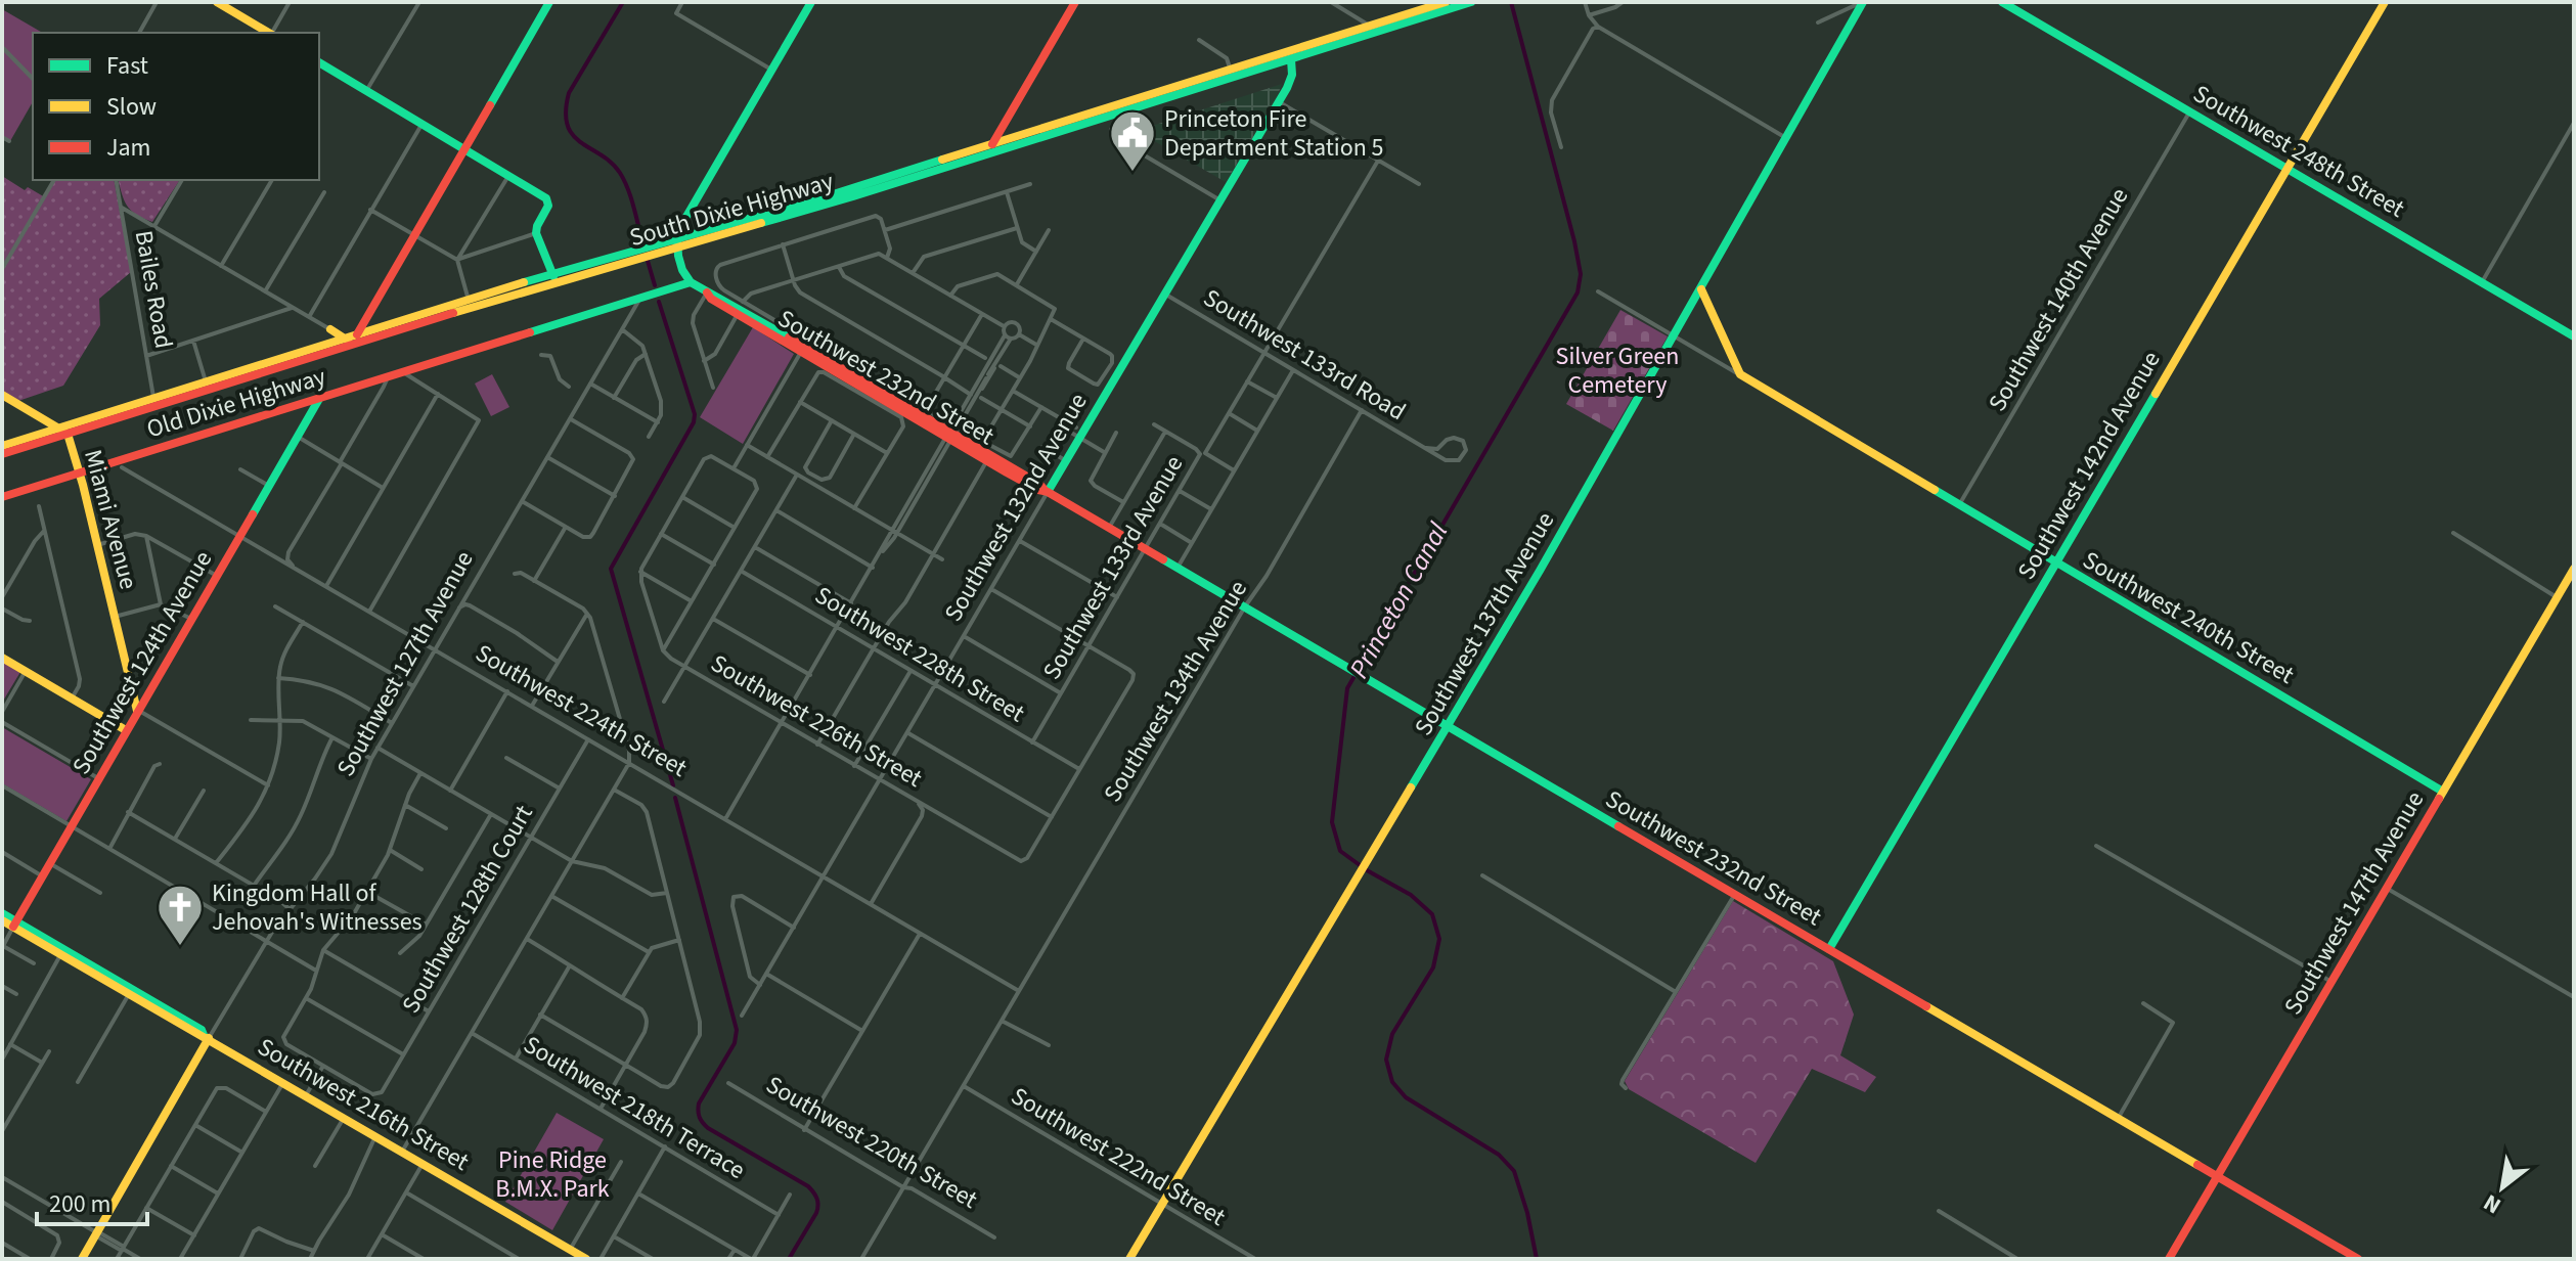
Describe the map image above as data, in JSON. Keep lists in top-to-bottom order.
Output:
{
  "streets": {
    "main road": [
      "Southwest 248th Street",
      "South Dixie Highway",
      "Southwest 232nd Street",
      "Old Dixie Highway",
      "Southwest 142nd Avenue",
      "Southwest 132nd Avenue",
      "Miami Avenue",
      "Southwest 240th Street",
      "Southwest 137th Avenue",
      "Southwest 124th Avenue",
      "Southwest 127th Avenue",
      "Southwest 147th Avenue",
      "Southwest 216th Street"
    ],
    "street": [
      "Bailes Road",
      "Southwest 140th Avenue",
      "Southwest 133rd Road",
      "Southwest 133rd Avenue",
      "Southwest 228th Street",
      "Southwest 134th Avenue",
      "Southwest 224th Street",
      "Southwest 226th Street",
      "Southwest 128th Court",
      "Southwest 218th Terrace",
      "Southwest 220th Street",
      "Southwest 222nd Street"
    ]
  },
  "crossings": [
    ["Southwest 248th Street", "Southwest 140th Avenue"],
    ["Southwest 248th Street", "Southwest 142nd Avenue"],
    ["South Dixie Highway", "Bailes Road"],
    ["South Dixie Highway", "Southwest 132nd Avenue"],
    ["South Dixie Highway", "Miami Avenue"],
    ["Southwest 140th Avenue", "Southwest 240th Street"],
    ["Southwest 133rd Road", "Southwest 132nd Avenue"],
    ["Southwest 133rd Road", "Southwest 133rd Avenue"],
    ["Southwest 133rd Road", "Southwest 134th Avenue"],
    ["Southwest 232nd Street", "Old Dixie Highway"],
    ["Southwest 232nd Street", "Southwest 142nd Avenue"],
    ["Southwest 232nd Street", "Southwest 132nd Avenue"],
    ["Southwest 232nd Street", "Southwest 133rd Avenue"],
    ["Southwest 232nd Street", "Southwest 137th Avenue"],
    ["Southwest 232nd Street", "Southwest 134th Avenue"],
    ["Southwest 232nd Street", "Southwest 147th Avenue"],
    ["Old Dixie Highway", "Miami Avenue"],
    ["Old Dixie Highway", "Southwest 124th Avenue"],
    ["Old Dixie Highway", "Southwest 127th Avenue"],
    ["Old Dixie Highway", "Southwest 224th Street"],
    ["Southwest 142nd Avenue", "Southwest 240th Street"],
    ["Southwest 132nd Avenue", "Southwest 228th Street"],
    ["Southwest 132nd Avenue", "Southwest 224th Street"],
    ["Southwest 132nd Avenue", "Southwest 226th Street"],
    ["Miami Avenue", "Southwest 124th Avenue"],
    ["Southwest 133rd Avenue", "Southwest 228th Street"],
    ["Southwest 240th Street", "Southwest 147th Avenue"],
    ["Southwest 137th Avenue", "Southwest 222nd Street"],
    ["Southwest 124th Avenue", "Southwest 224th Street"],
    ["Southwest 124th Avenue", "Southwest 216th Street"],
    ["Southwest 127th Avenue", "Southwest 224th Street"],
    ["Southwest 127th Avenue", "Southwest 216th Street"],
    ["Southwest 134th Avenue", "Southwest 224th Street"],
    ["Southwest 224th Street", "Southwest 128th Court"]
  ],
  "water": ["Princeton Canal"],
  "parks": ["Silver Green Cemetery", "Pine Ridge B.M.X. Park"],
  "places": {
    "public building": ["Princeton Fire Department Station 5"],
    "church": ["Kingdom Hall of Jehovah's Witnesses"]
  },
  "legend": ["Fast", "Slow", "Jam"],
  "scale_bar": "200 m",
  "north": "bottom left"
}
